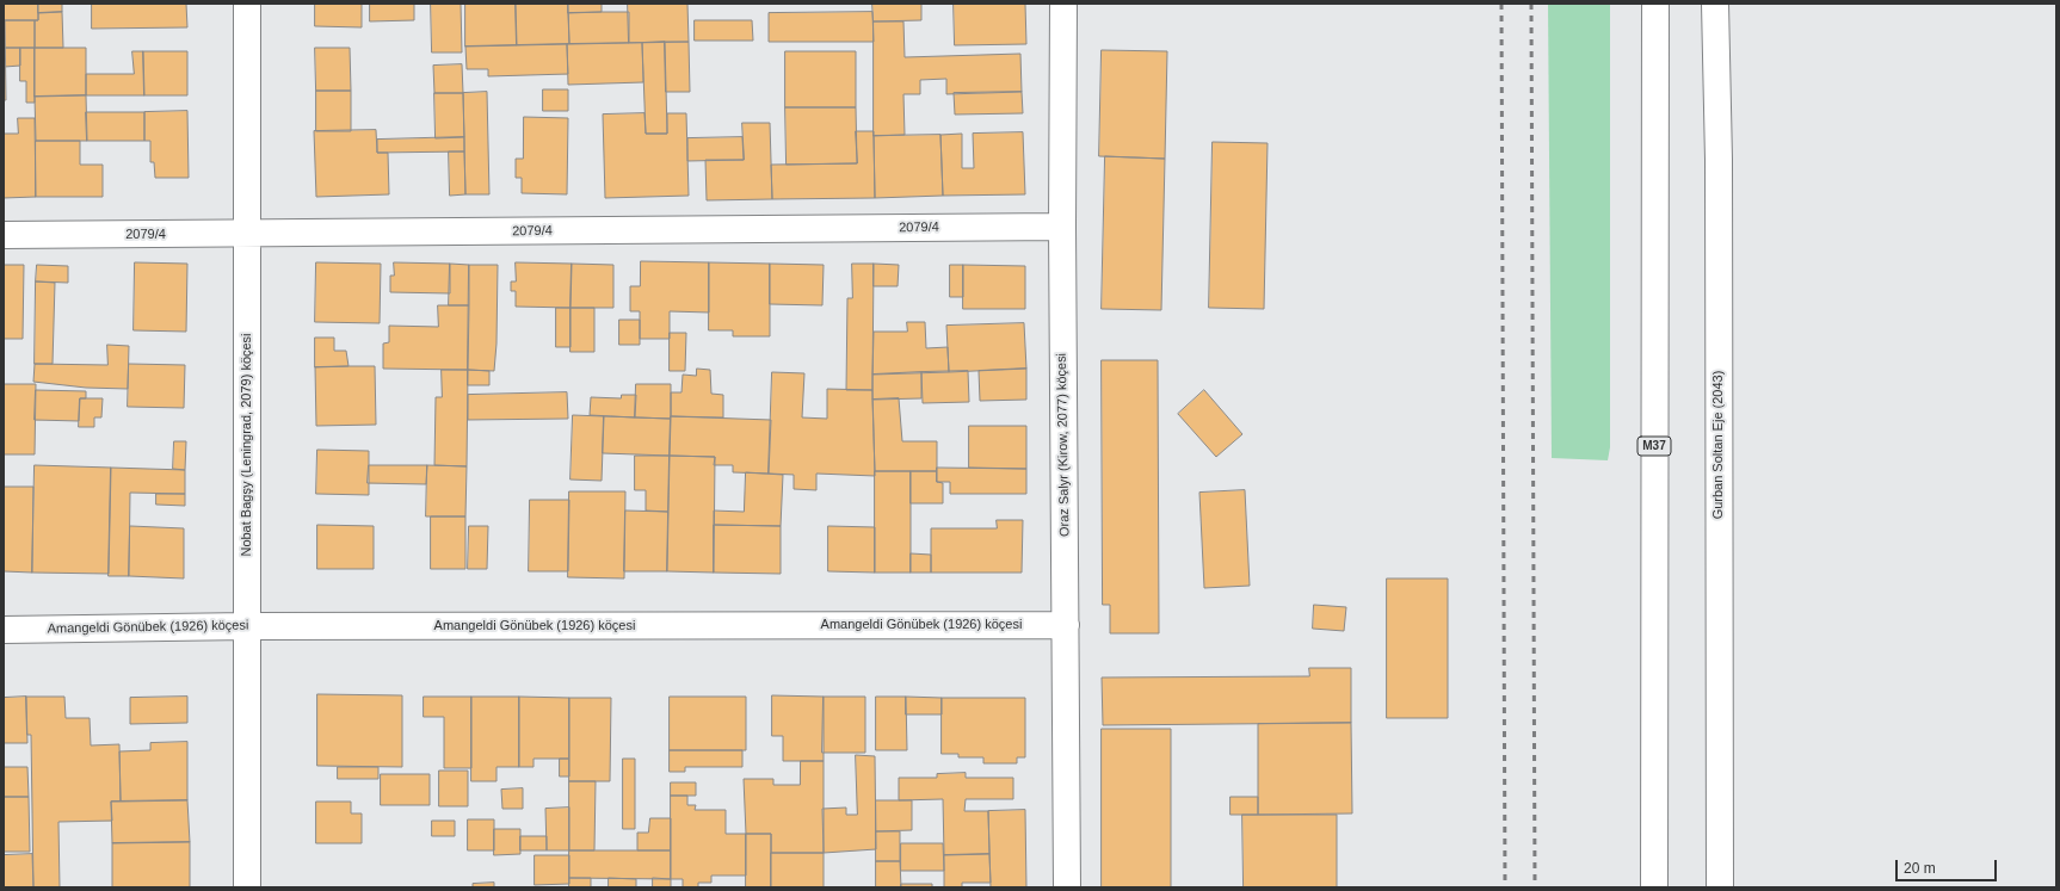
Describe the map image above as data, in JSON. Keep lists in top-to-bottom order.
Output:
{
  "streets": {
    "main road": [
      "2079/4",
      "Nobat Bagşy (Leningrad, 2079) köçesi",
      "Oraz Salyr (Kirow, 2077) köçesi",
      "Gurban Soltan Eje (2043)",
      "M37",
      "Amangeldi Gönübek (1926) köçesi"
    ]
  },
  "crossings": [
    ["2079/4", "Nobat Bagşy (Leningrad, 2079) köçesi"],
    ["2079/4", "Oraz Salyr (Kirow, 2077) köçesi"],
    ["Nobat Bagşy (Leningrad, 2079) köçesi", "Amangeldi Gönübek (1926) köçesi"],
    ["Oraz Salyr (Kirow, 2077) köçesi", "Amangeldi Gönübek (1926) köçesi"]
  ],
  "scale_bar": "20 m"
}
